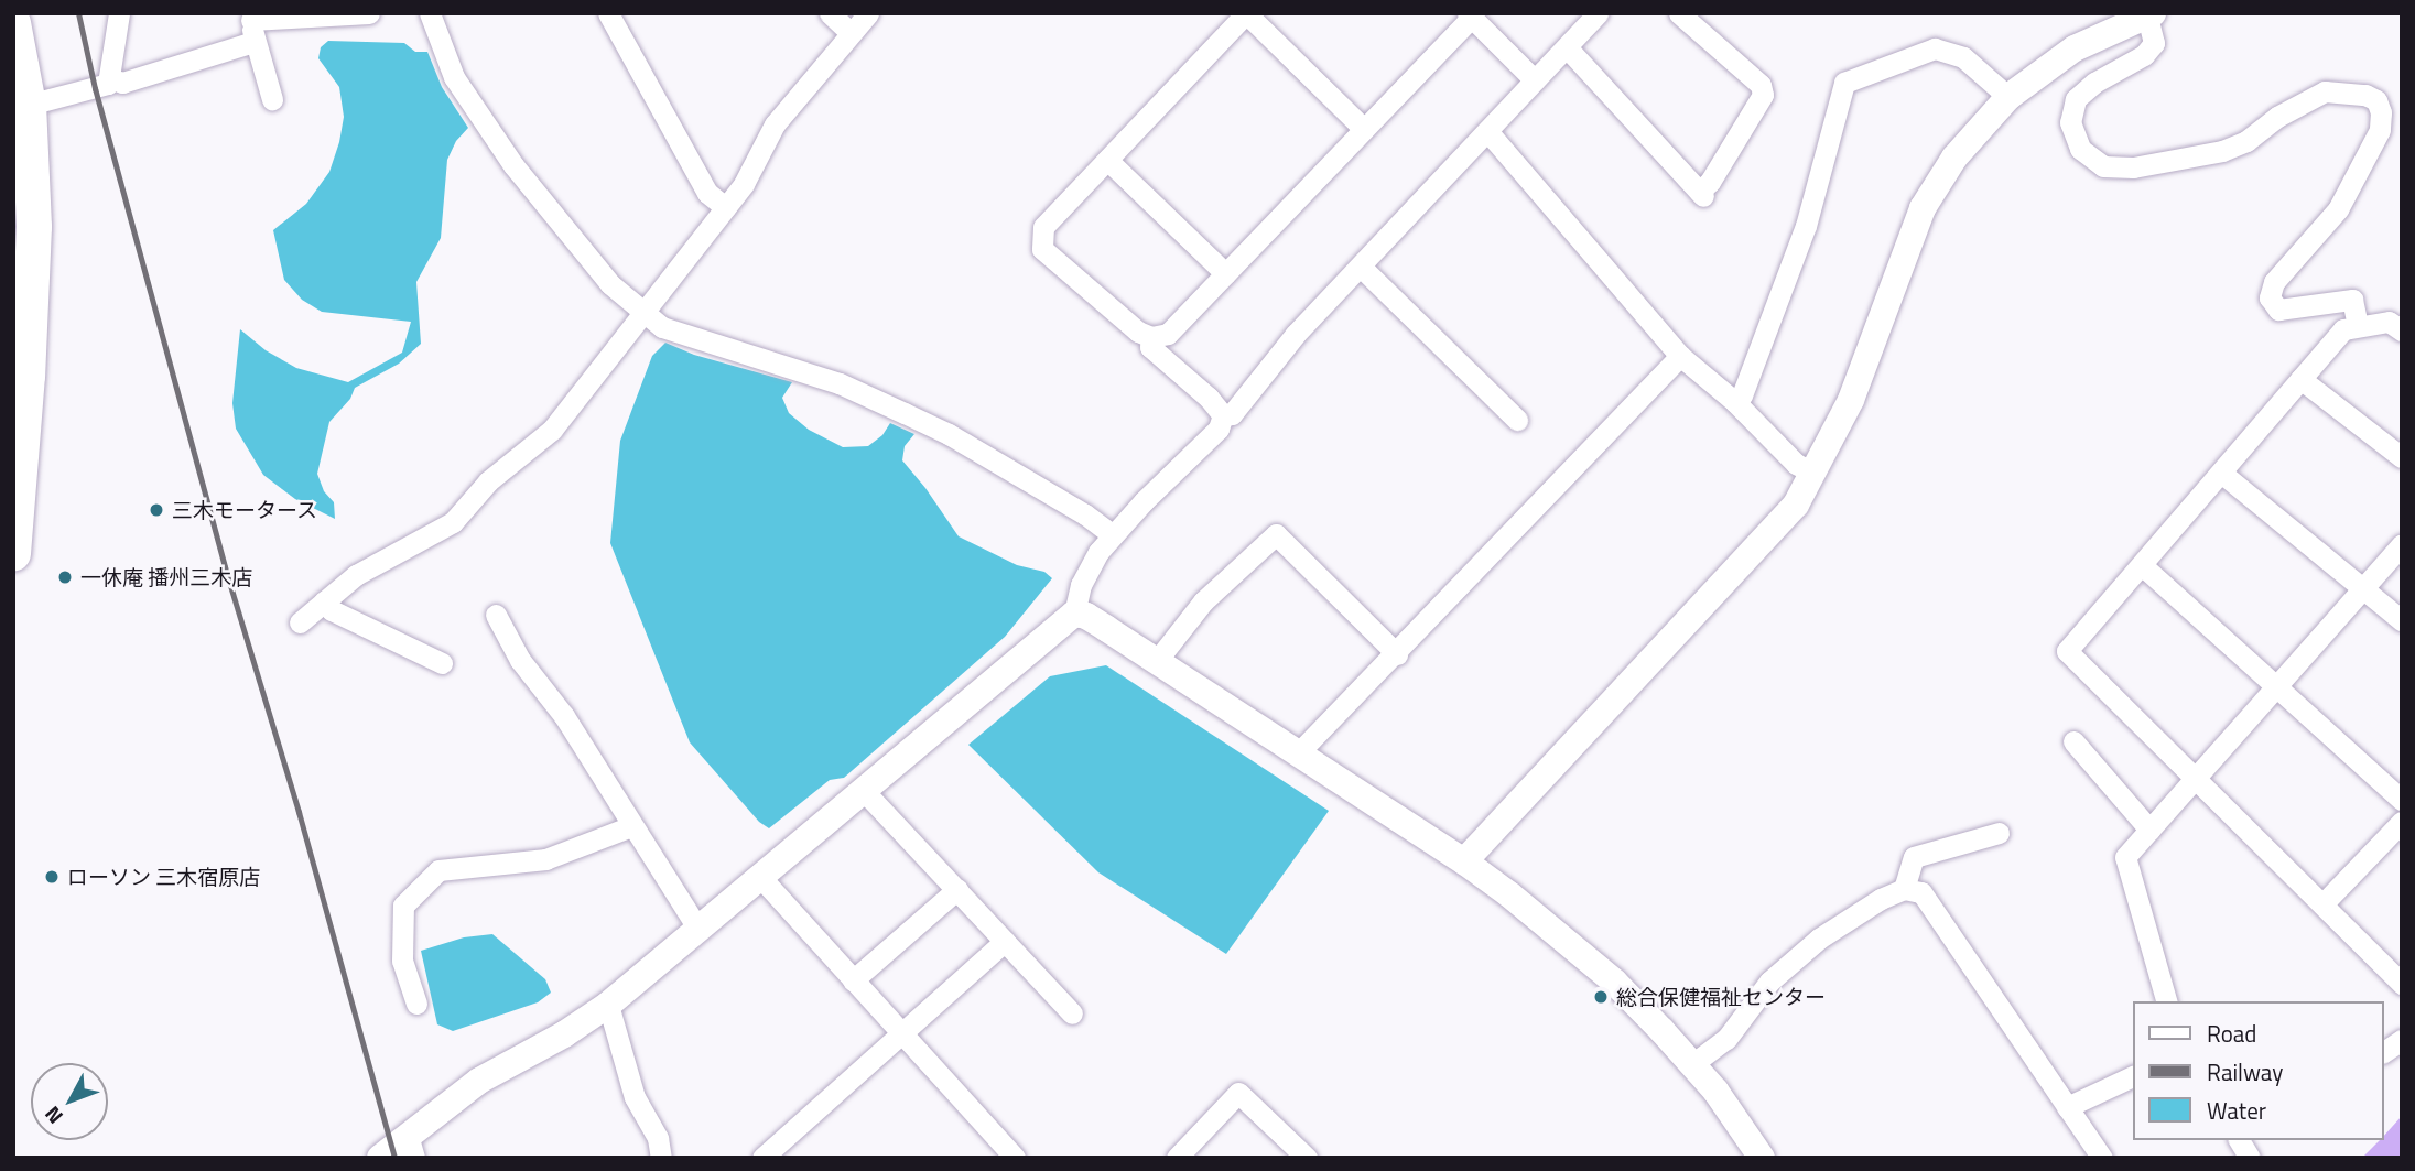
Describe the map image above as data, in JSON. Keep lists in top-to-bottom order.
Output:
{
  "places": [
    "三木モータース",
    "一休庵 播州三木店",
    "ローソン 三木宿原店",
    "総合保健福祉センター"
  ],
  "legend": ["Road", "Railway", "Water"],
  "north": "bottom left"
}
